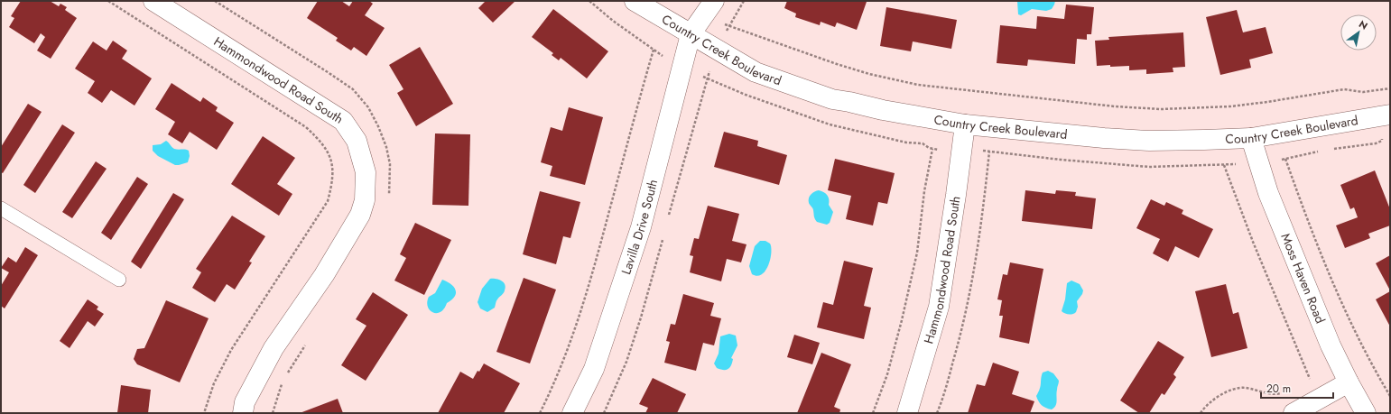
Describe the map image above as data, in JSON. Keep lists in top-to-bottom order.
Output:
{
  "streets": {
    "street": [
      "Country Creek Boulevard",
      "Hammondwood Road South",
      "Lavilla Drive South",
      "Moss Haven Road"
    ]
  },
  "crossings": [
    ["Country Creek Boulevard", "Hammondwood Road South"],
    ["Country Creek Boulevard", "Lavilla Drive South"],
    ["Country Creek Boulevard", "Moss Haven Road"]
  ],
  "scale_bar": "20 m",
  "north": "top right"
}
